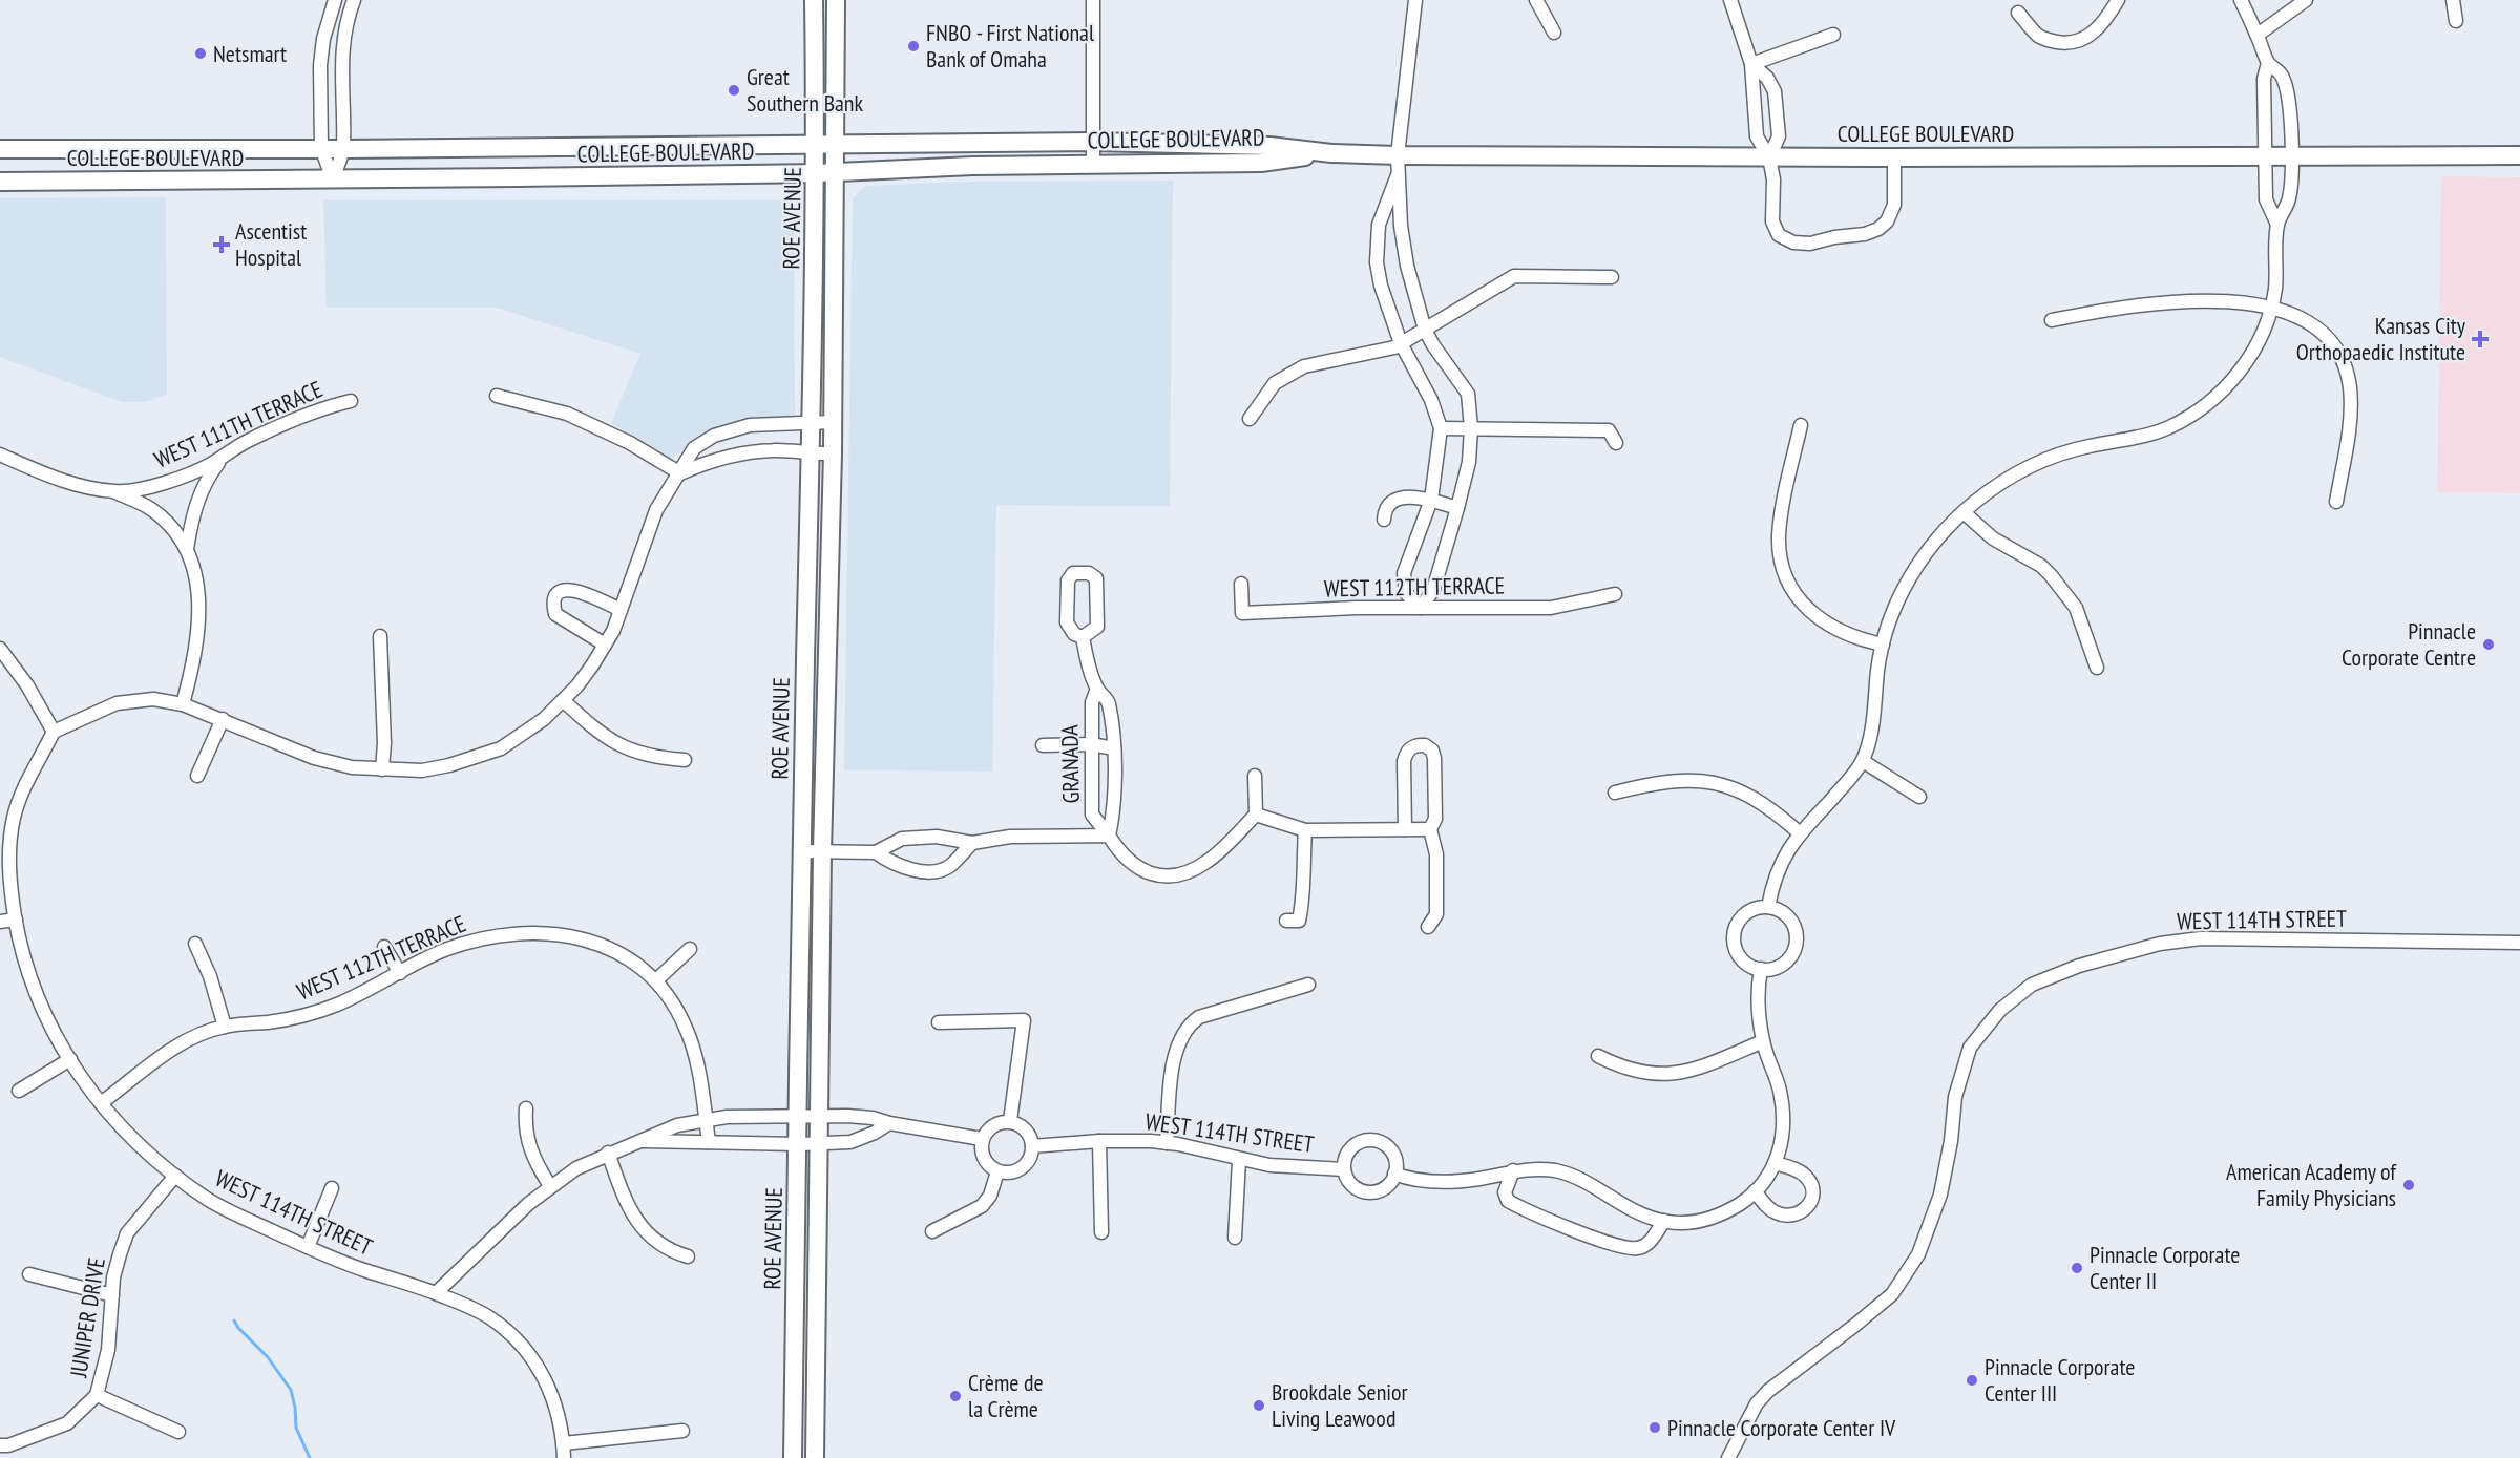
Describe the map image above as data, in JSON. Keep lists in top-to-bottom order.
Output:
{
  "streets": {
    "main road": ["COLLEGE BOULEVARD", "ROE AVENUE"],
    "street": [
      "WEST 111TH TERRACE",
      "WEST 112TH TERRACE",
      "GRANADA",
      "WEST 114TH STREET",
      "JUNIPER DRIVE"
    ]
  },
  "crossings": [
    ["COLLEGE BOULEVARD", "ROE AVENUE"],
    ["WEST 112TH TERRACE", "WEST 114TH STREET"],
    ["WEST 114TH STREET", "JUNIPER DRIVE"]
  ],
  "places": {
    "other": [
      "FNBO - First National Bank of Omaha",
      "Netsmart",
      "Great Southern Bank",
      "Pinnacle Corporate Centre",
      "American Academy of Family Physicians",
      "Pinnacle Corporate Center II",
      "Pinnacle Corporate Center III",
      "Crème de la Crème",
      "Brookdale Senior Living Leawood",
      "Pinnacle Corporate Center IV"
    ],
    "health": ["Ascentist Hospital", "Kansas City Orthopaedic Institute"]
  }
}
